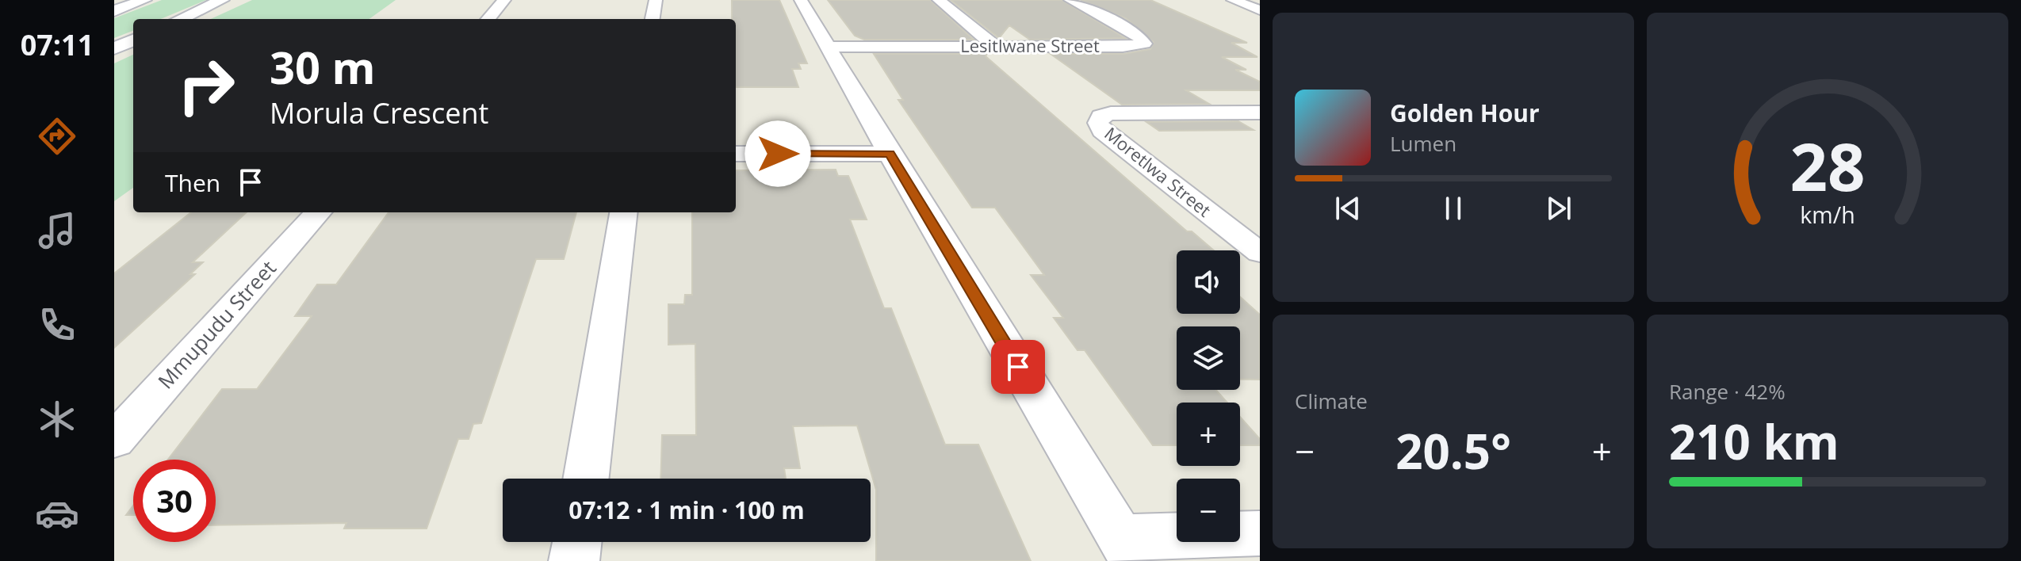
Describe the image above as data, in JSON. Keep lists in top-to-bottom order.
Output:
{
  "streets": {
    "street": ["Lesitlwane Street", "Moretlwa Street", "Mmupudu Street"]
  },
  "page": {
    "tabs": "07:11",
    "turn": ["30 m", "Morula Crescent"],
    "song": ["Golden Hour", "Lumen"],
    "then": "Then",
    "map_buttons": ["+", "−"],
    "tile": [
      "Climate",
      ["Range · 42%", "210 km"]
    ],
    "heat": ["−", "20.5°", "+"],
    "limit": "30",
    "trip": "07:12 · 1 min · 100 m",
    "gauge": ["28", "km/h"]
  }
}
